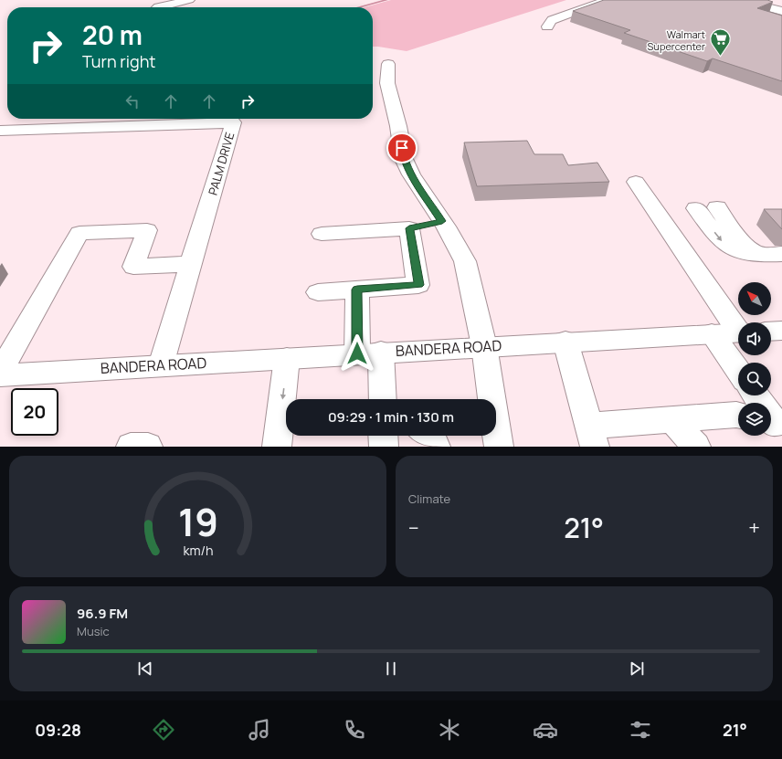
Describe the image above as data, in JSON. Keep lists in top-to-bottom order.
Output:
{
  "streets": {
    "street": ["PALM DRIVE", "BANDERA ROAD"]
  },
  "crossings": [
    ["PALM DRIVE", "BANDERA ROAD"]
  ],
  "places": {
    "supermarket": ["Walmart Supercenter"]
  },
  "north": "top left",
  "page": {
    "turn": ["20 m", "Turn right"],
    "limit": "20",
    "trip": "09:29 · 1 min · 130 m",
    "tile": "Climate",
    "heat": ["−", "21°", "+"],
    "song": ["96.9 FM", "Music"],
    "tabs": ["09:28", "21°"],
    "gauge": ["19", "km/h"]
  }
}
